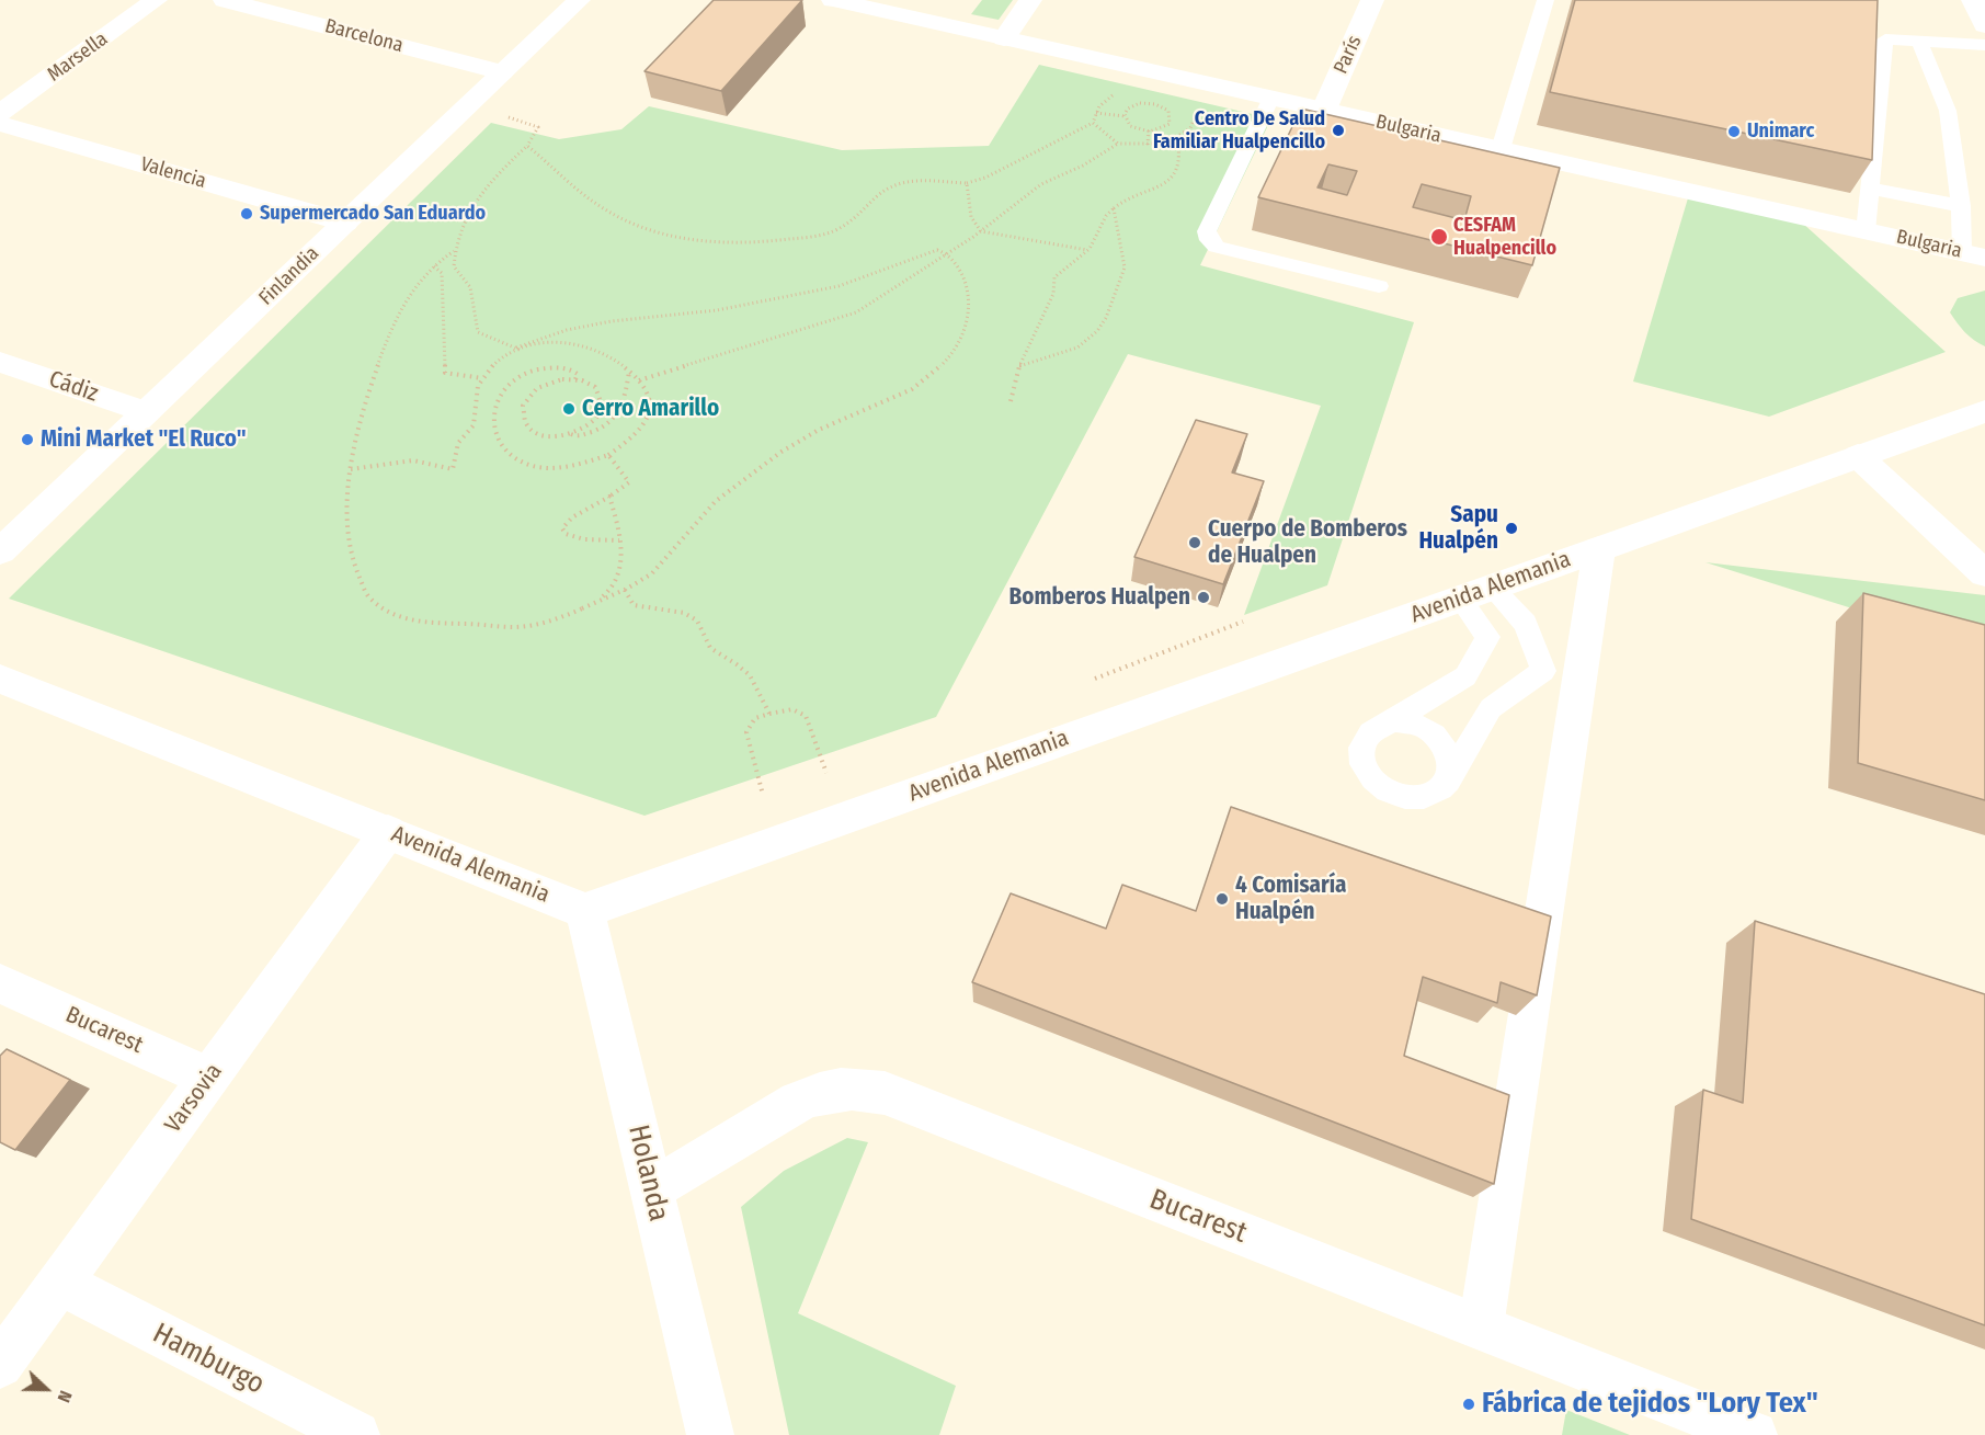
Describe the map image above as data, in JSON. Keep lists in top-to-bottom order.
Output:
{
  "streets": {
    "street": [
      "Barcelona",
      "París",
      "Marsella",
      "Bulgaria",
      "Valencia",
      "Finlandia",
      "Cádiz",
      "Avenida Alemania",
      "Bucarest",
      "Varsovia",
      "Holanda",
      "Hamburgo"
    ]
  },
  "crossings": [
    ["Barcelona", "Finlandia"],
    ["París", "Bulgaria"],
    ["Valencia", "Finlandia"],
    ["Finlandia", "Cádiz"],
    ["Avenida Alemania", "Varsovia"],
    ["Avenida Alemania", "Holanda"],
    ["Bucarest", "Varsovia"],
    ["Bucarest", "Holanda"],
    ["Varsovia", "Hamburgo"]
  ],
  "places": [
    "Centro De Salud Familiar Hualpencillo",
    "Unimarc",
    "Supermercado San Eduardo",
    "CESFAM Hualpencillo",
    "Cerro Amarillo",
    "Mini Market \"El Ruco\"",
    "Sapu Hualpén",
    "Cuerpo de Bomberos de Hualpen",
    "Bomberos Hualpen",
    "4 Comisaría Hualpén",
    "Fábrica de tejidos \"Lory Tex\""
  ],
  "north": "right"
}
